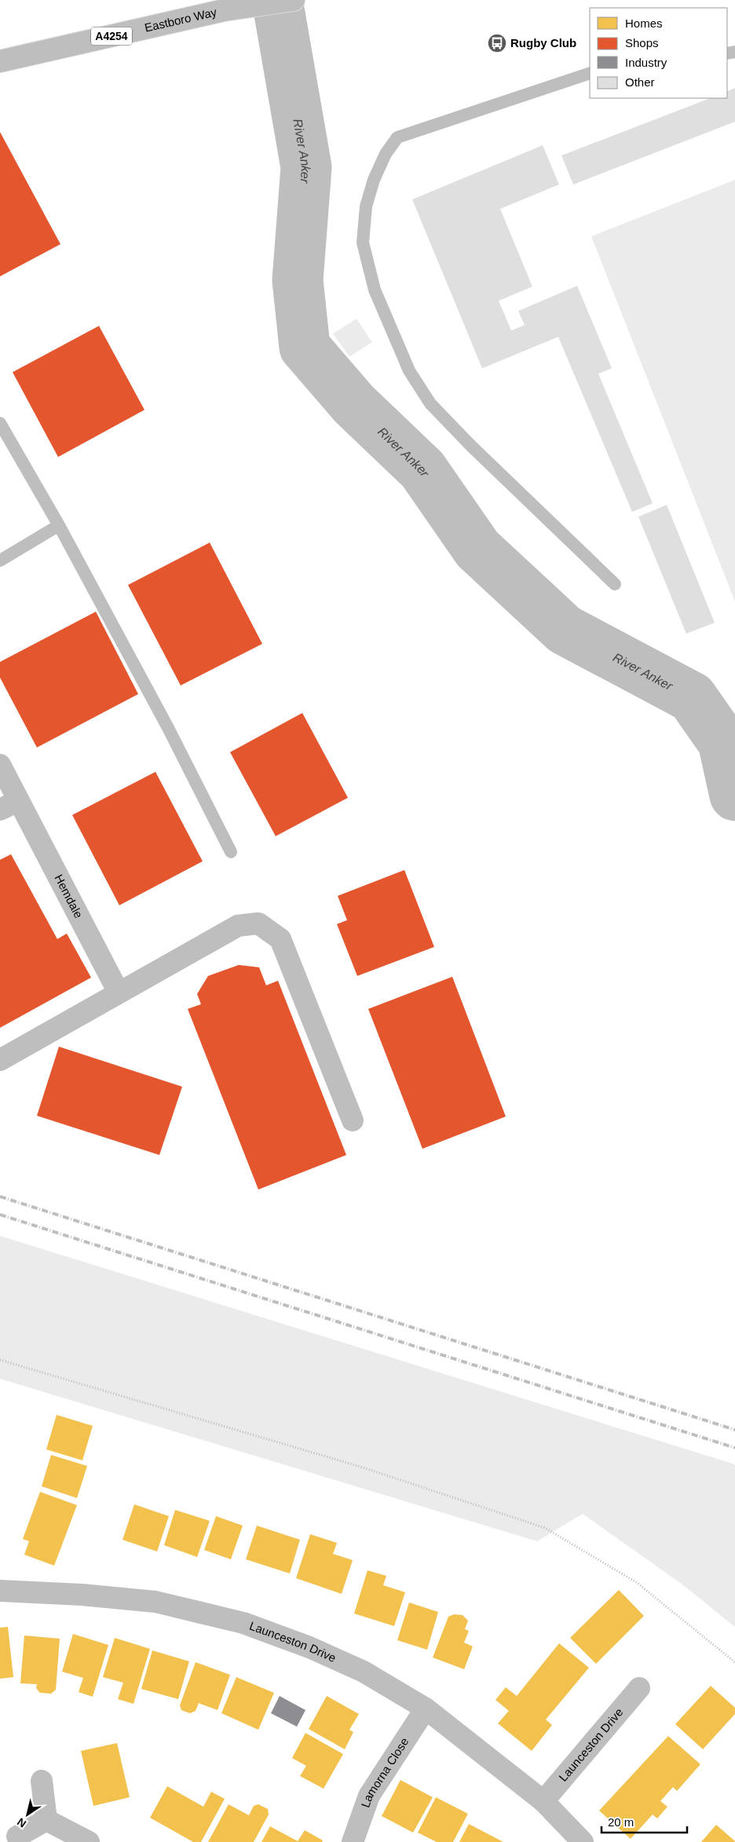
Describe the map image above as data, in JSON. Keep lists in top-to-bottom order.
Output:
{
  "streets": {
    "street": [
      "Eastboro Way",
      "A4254",
      "Hemdale",
      "Launceston Drive",
      "Lamorna Close"
    ]
  },
  "crossings": [
    ["Launceston Drive", "Lamorna Close"]
  ],
  "water": ["River Anker"],
  "places": {
    "bus stop": ["Rugby Club"]
  },
  "legend": [
    "Homes",
    "Shops",
    "Industry",
    "Other"
  ],
  "scale_bar": "20 m",
  "north": "bottom left"
}
